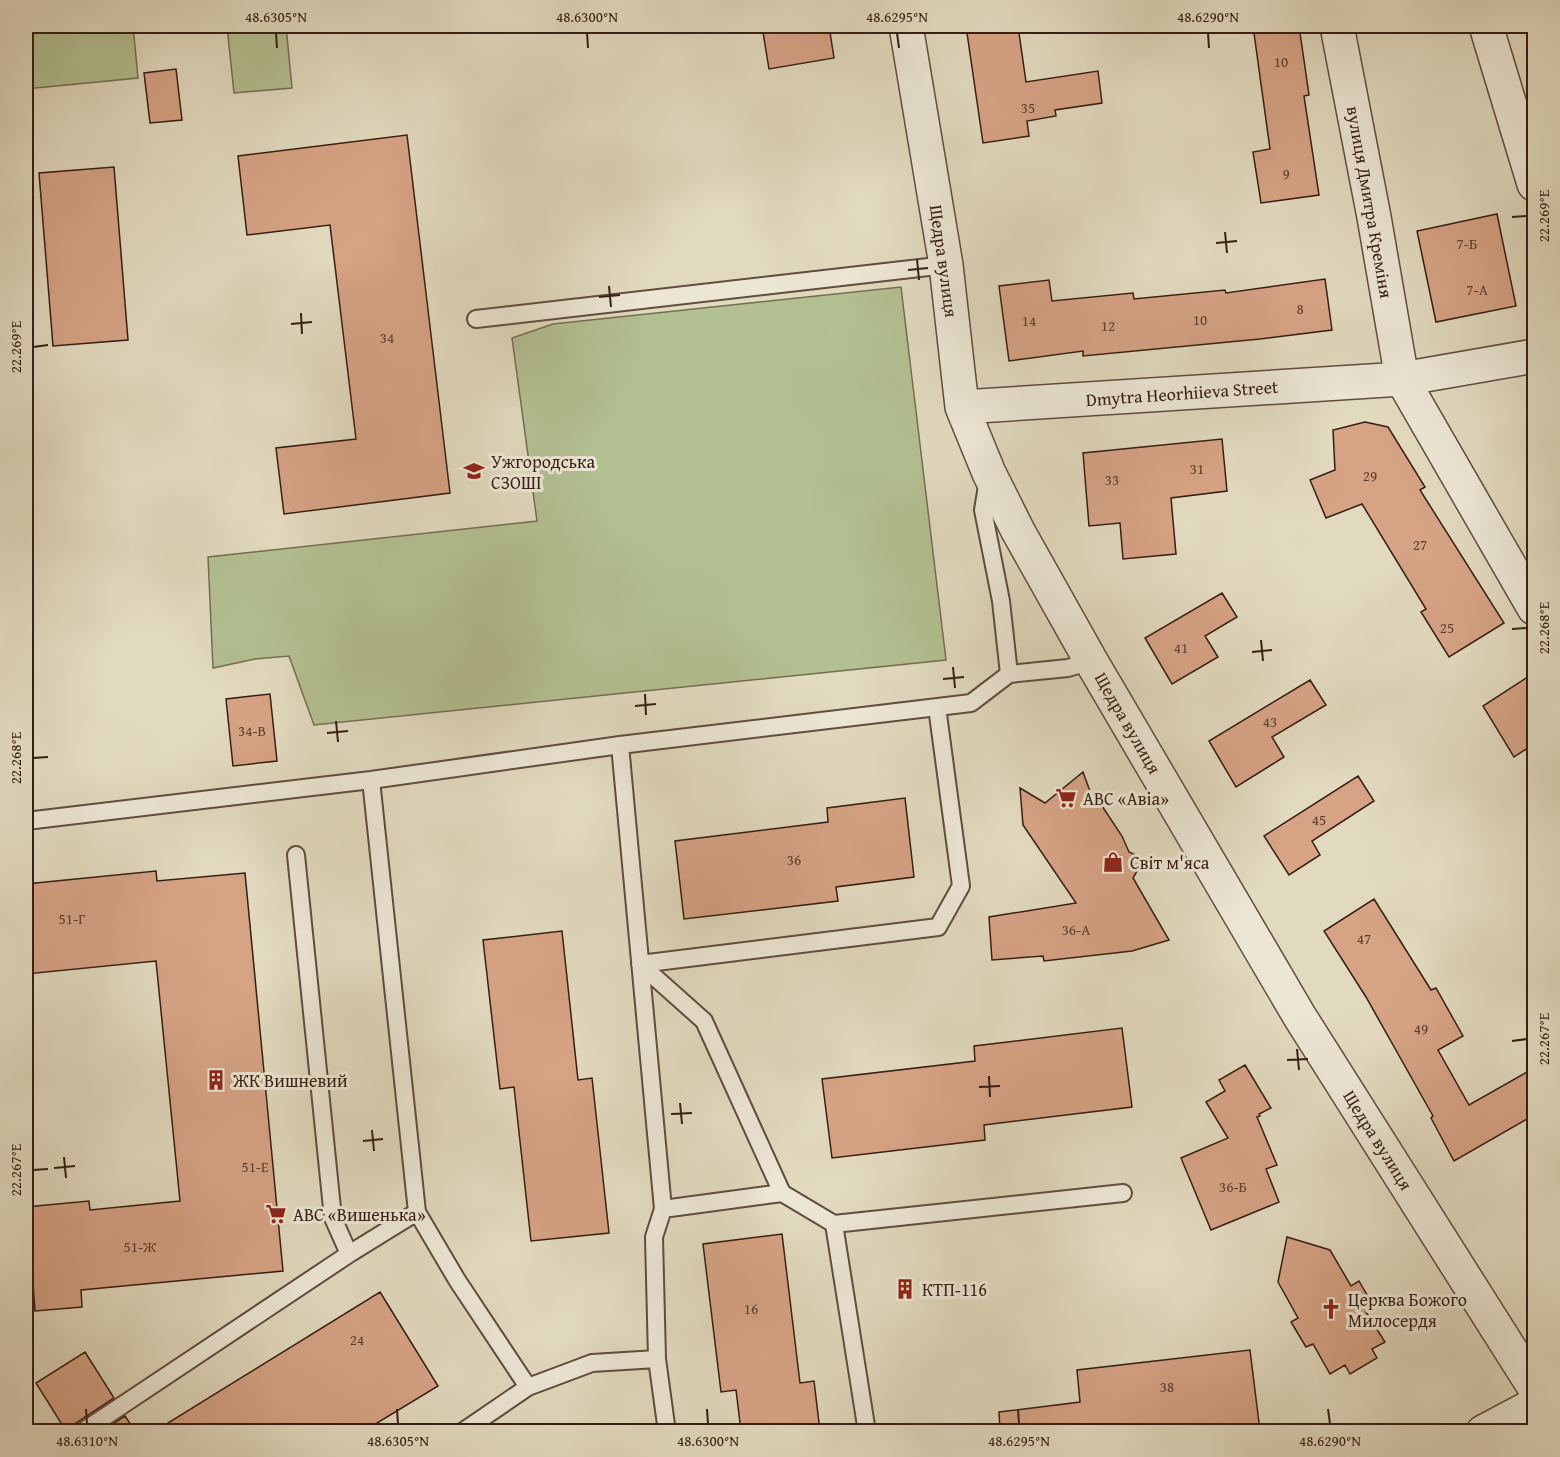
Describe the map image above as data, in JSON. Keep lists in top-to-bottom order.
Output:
{
  "streets": {
    "street": ["вулиця Дмитра Креміня", "Щедра вулиця", "Dmytra Heorhiieva Street"]
  },
  "crossings": [
    ["вулиця Дмитра Креміня", "Dmytra Heorhiieva Street"],
    ["Щедра вулиця", "Dmytra Heorhiieva Street"]
  ],
  "places": {
    "school or university": ["Ужгородська СЗОШІ"],
    "supermarket": ["ABC «Авіа»", "ABC «Вишенька»"],
    "shop": ["Світ м'яса"],
    "building": ["ЖК Вишневий", "КТП-116"],
    "church": ["Церква Божого Милосердя"]
  },
  "house_numbers": [
    "10",
    "35",
    "9",
    "7-Б",
    "7-А",
    "8",
    "10",
    "14",
    "12",
    "34",
    "31",
    "29",
    "33",
    "27",
    "25",
    "41",
    "43",
    "34-В",
    "45",
    "36",
    "51-Г",
    "36-А",
    "47",
    "49",
    "51-Е",
    "36-Б",
    "51-Ж",
    "16",
    "24",
    "38"
  ],
  "coordinates": [
    "48.6305°N",
    "48.6300°N",
    "48.6295°N",
    "48.6290°N",
    "22.269°E",
    "22.268°E",
    "22.267°E",
    "48.6310°N"
  ]
}
